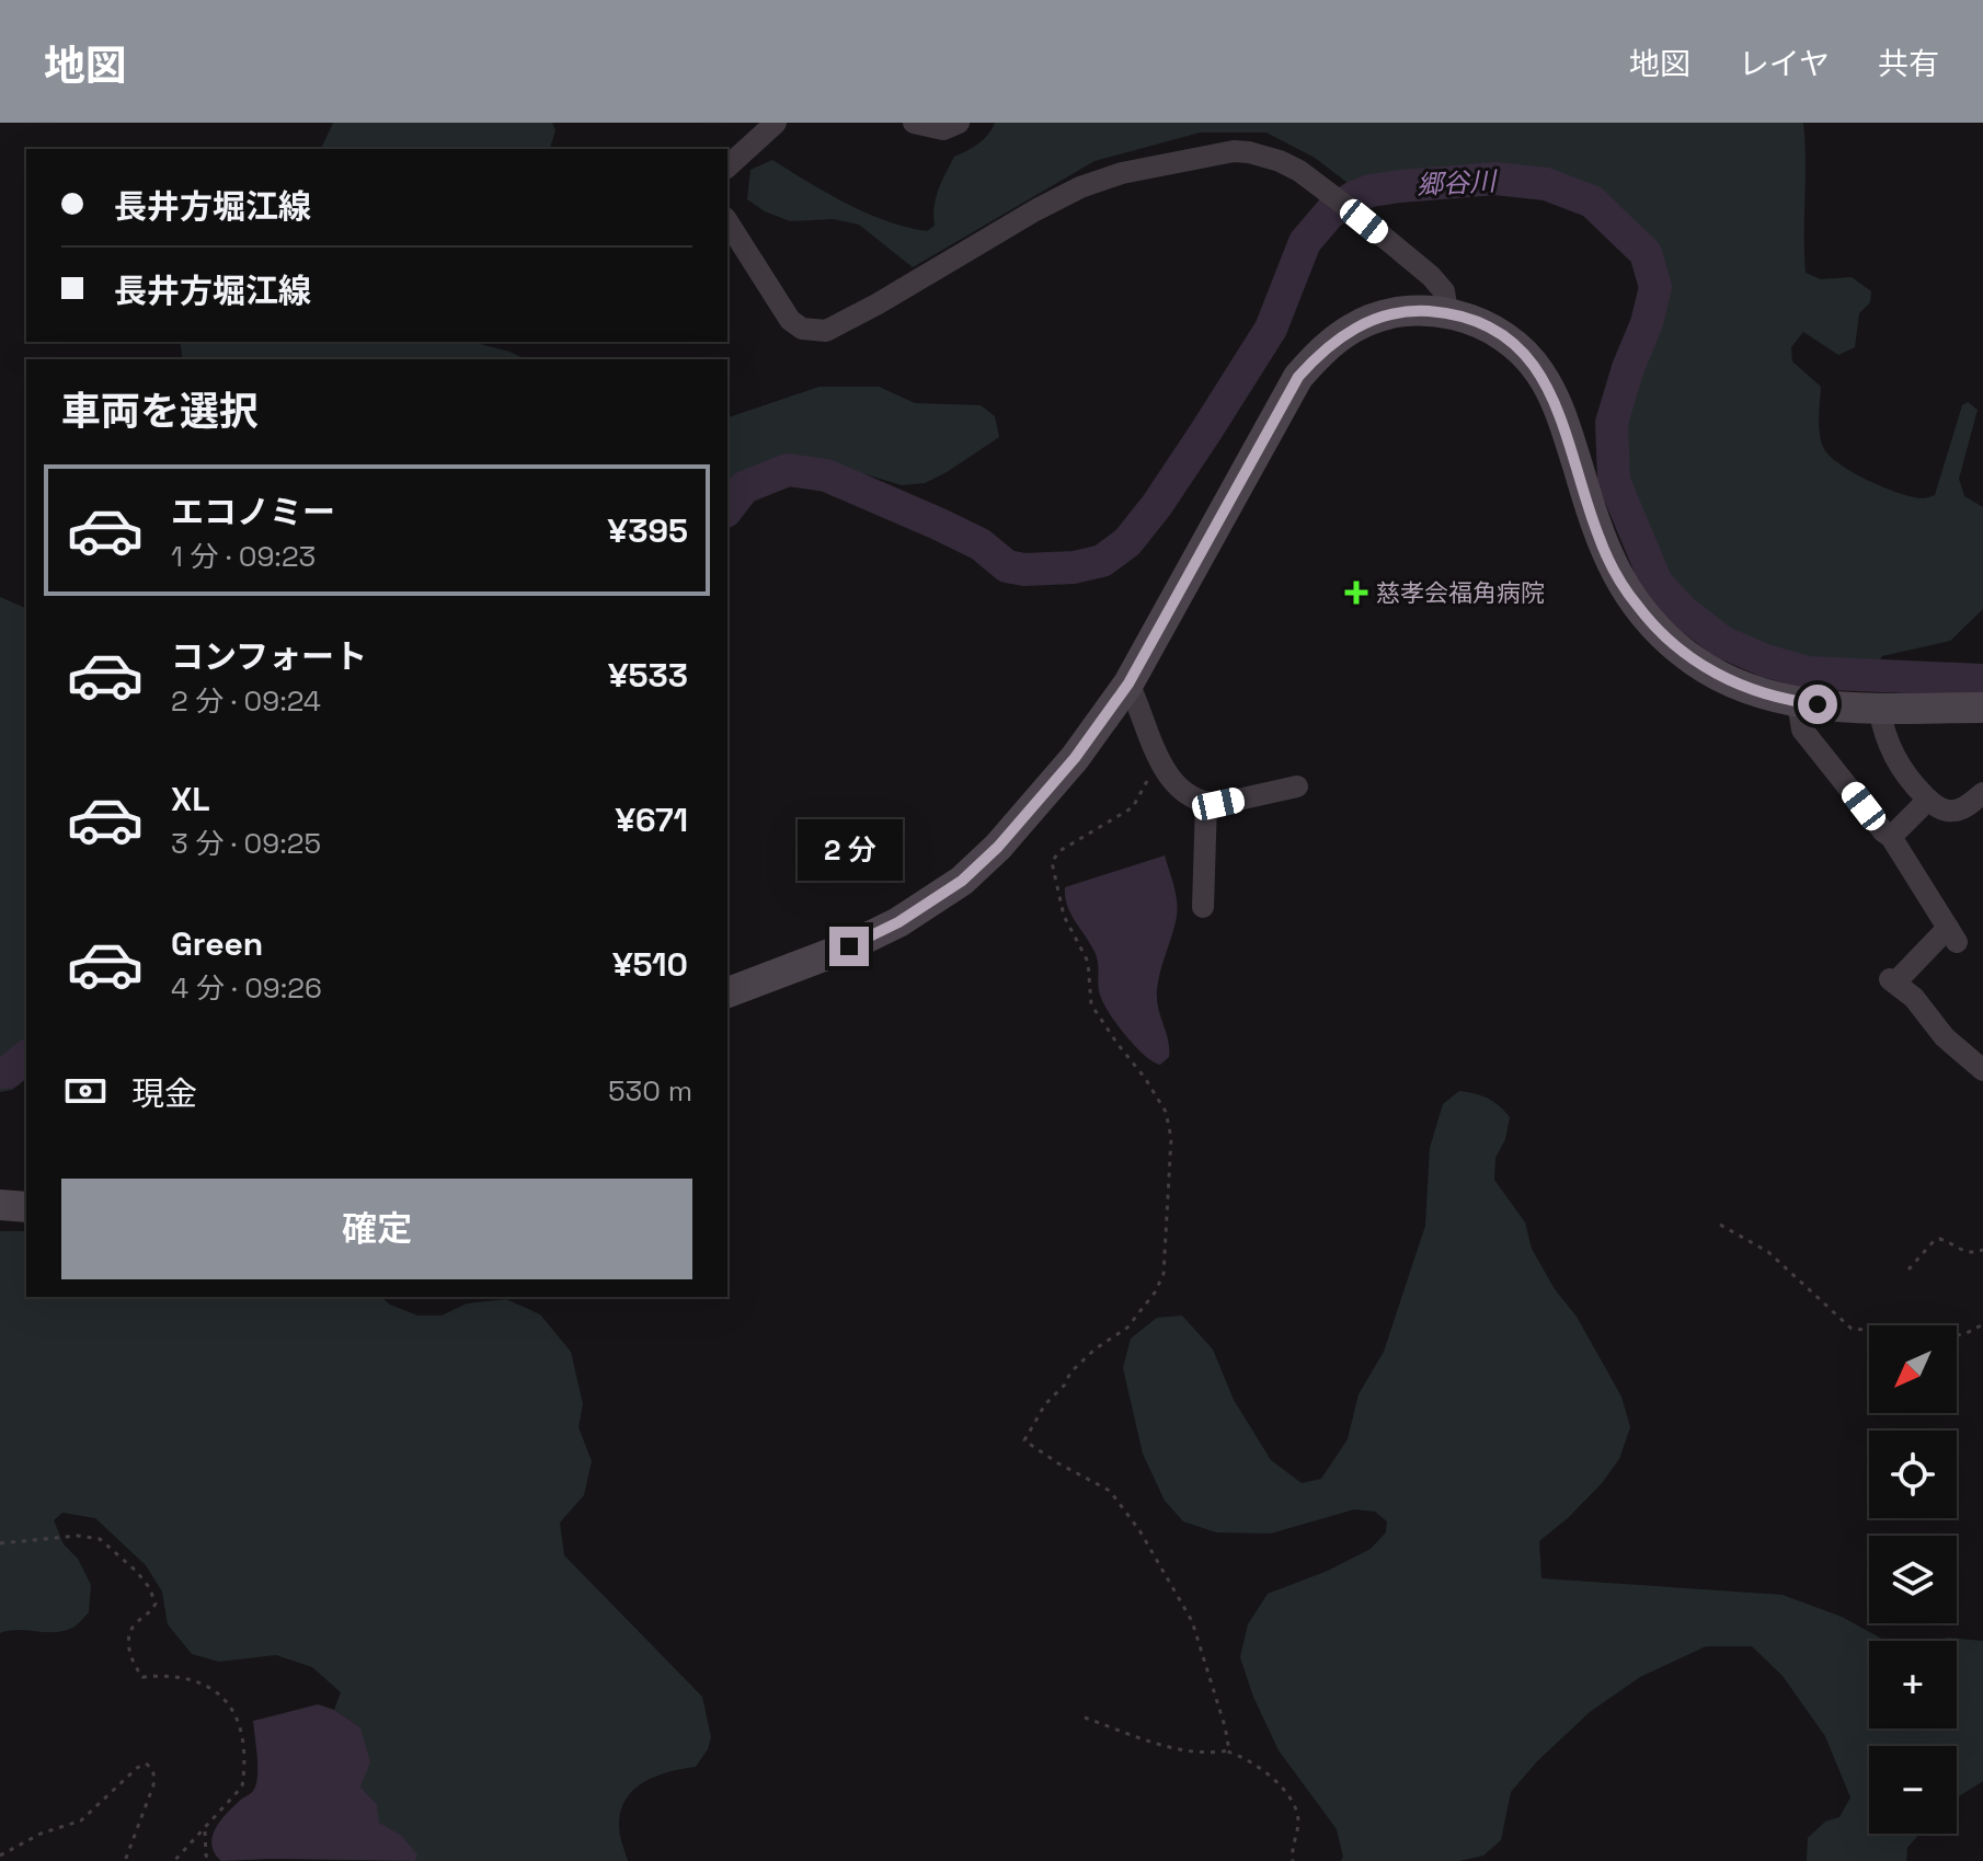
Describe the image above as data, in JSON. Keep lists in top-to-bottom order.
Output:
{
  "water": ["郷谷川"],
  "places": {
    "health": ["慈孝会福角病院"]
  },
  "north": "bottom left",
  "page": {
    "header": "地図",
    "nav": ["地図", "レイヤ", "共有"],
    "banner": ["長井方堀江線", "長井方堀江線"],
    "heading": "車両を選択",
    "list": [
      {
        "name": "エコノミー",
        "note": "1 分 · 09:23",
        "value": "¥395"
      },
      {
        "name": "コンフォート",
        "note": "2 分 · 09:24",
        "value": "¥533"
      },
      {
        "name": "XL",
        "note": "3 分 · 09:25",
        "value": "¥671"
      },
      {
        "name": "Green",
        "note": "4 分 · 09:26",
        "value": "¥510"
      }
    ],
    "bubble": "2 分",
    "pay": ["現金", "530 m"],
    "buttons": "確定",
    "map_buttons": ["+", "−"]
  }
}
